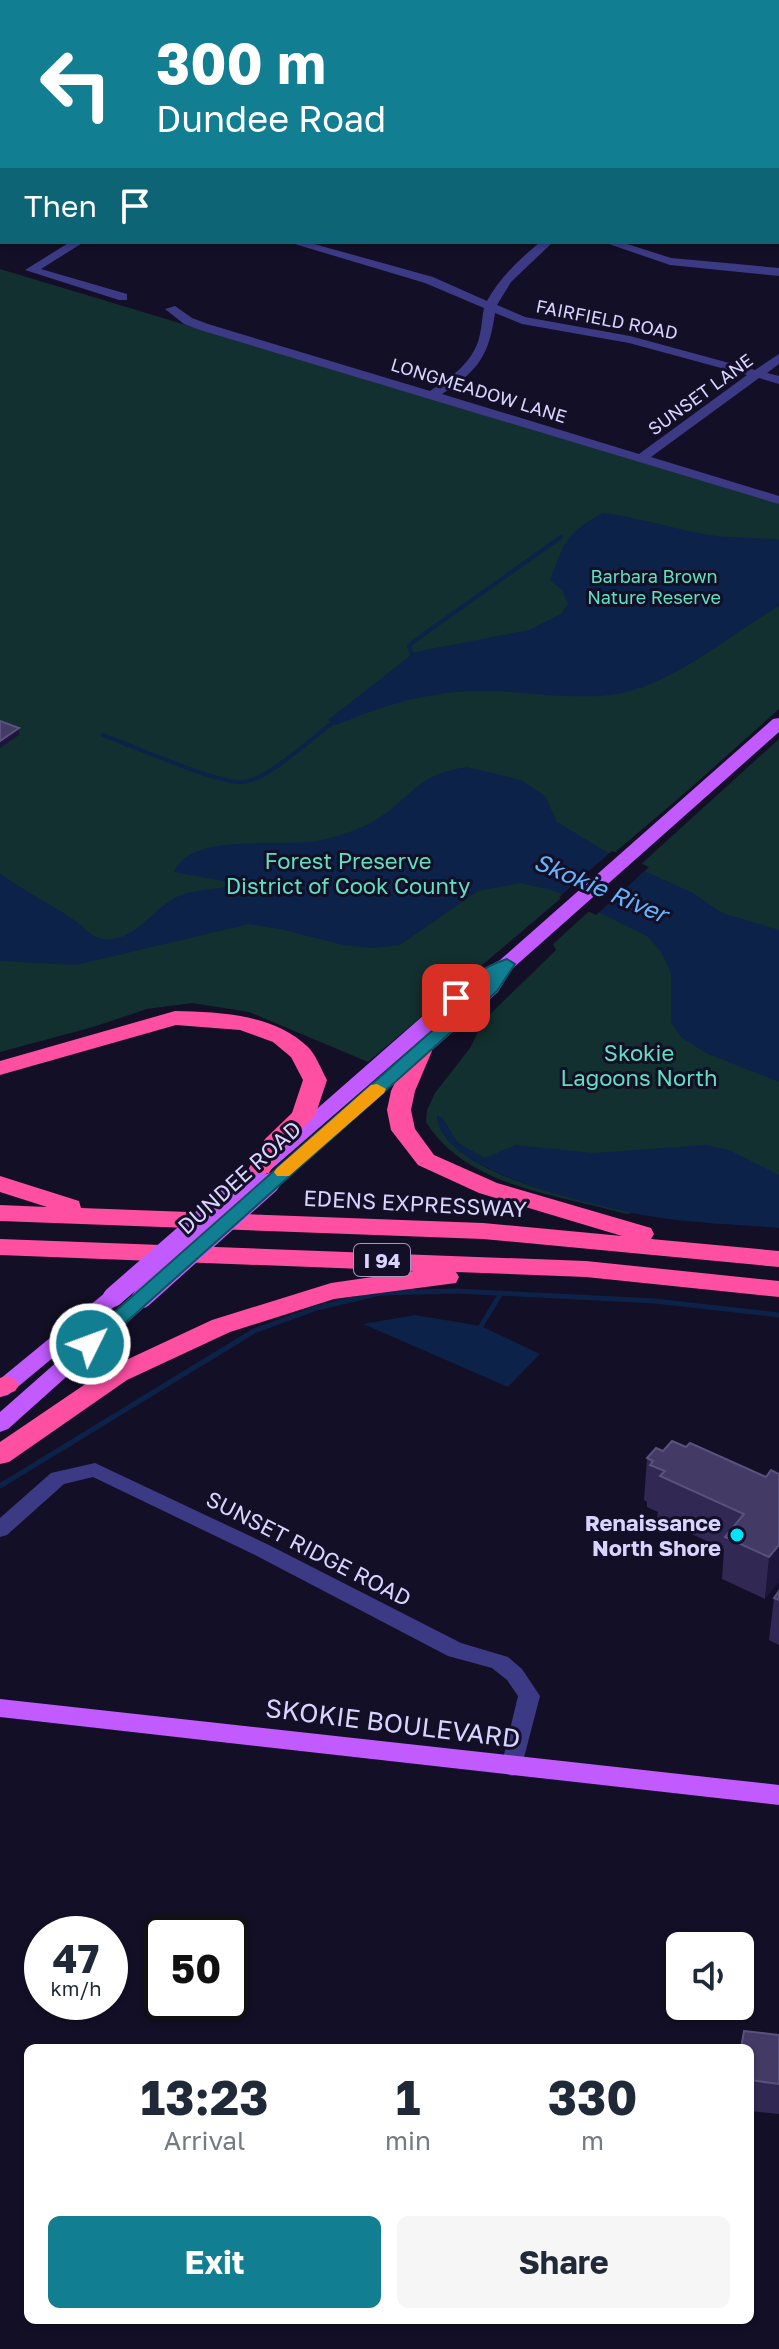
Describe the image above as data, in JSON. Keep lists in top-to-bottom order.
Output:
{
  "streets": {
    "highway": ["EDENS EXPRESSWAY", "I 94"],
    "main road": ["DUNDEE ROAD", "SKOKIE BOULEVARD"],
    "street": [
      "FAIRFIELD ROAD",
      "LONGMEADOW LANE",
      "SUNSET LANE",
      "SUNSET RIDGE ROAD"
    ]
  },
  "crossings": [
    ["FAIRFIELD ROAD", "SUNSET LANE"],
    ["LONGMEADOW LANE", "SUNSET LANE"],
    ["SUNSET RIDGE ROAD", "SKOKIE BOULEVARD"]
  ],
  "water": ["Skokie River"],
  "parks": ["Barbara Brown Nature Reserve", "Forest Preserve District of Cook County", "Skokie Lagoons North"],
  "places": ["Renaissance North Shore"],
  "page": {
    "turn": ["300 m", "Dundee Road"],
    "then": "Then",
    "speed": "47 km/h",
    "limit": "50",
    "eta": [
      "13:23",
      "Arrival",
      "1",
      "min",
      "330",
      "m"
    ],
    "buttons": ["Exit", "Share"]
  }
}
